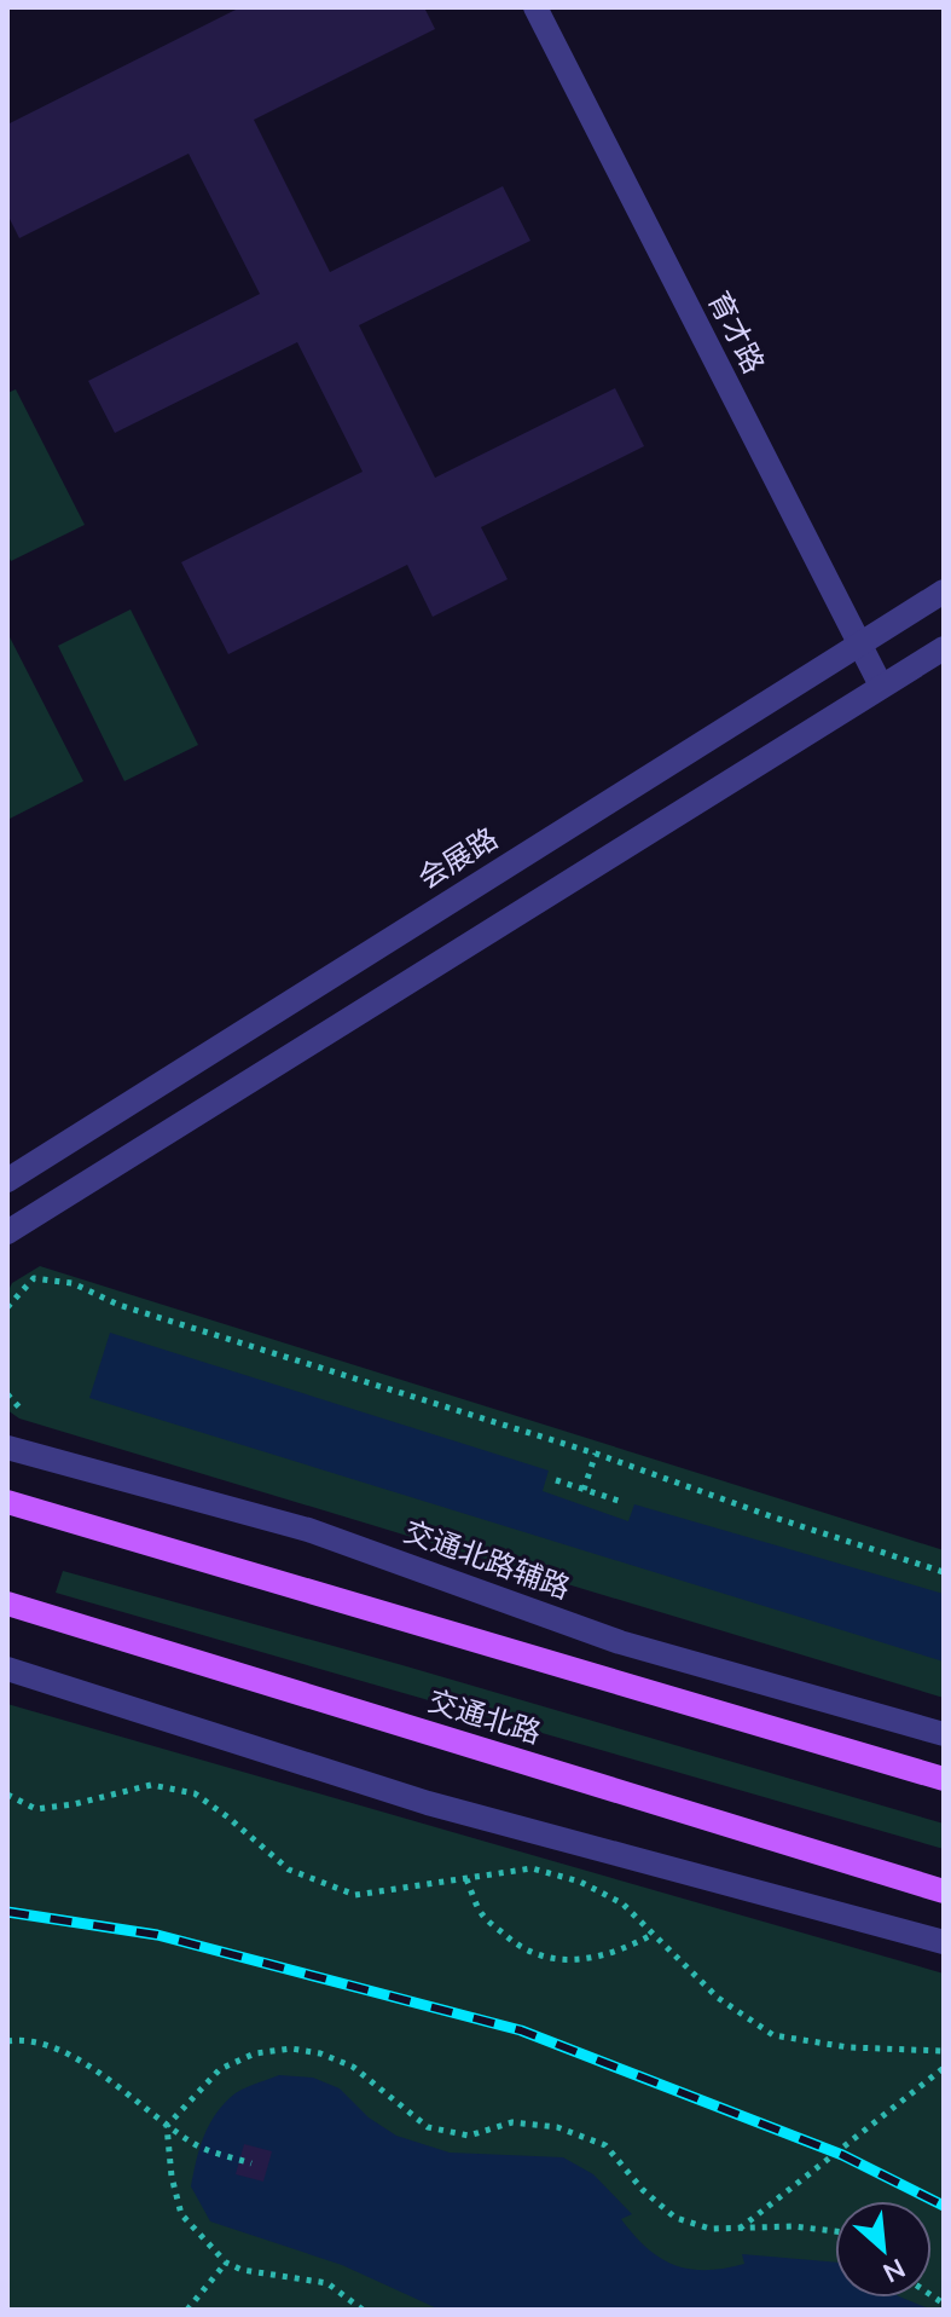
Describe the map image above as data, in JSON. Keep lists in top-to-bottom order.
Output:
{
  "streets": {
    "main road": ["交通北路"],
    "street": ["育才路", "会展路", "交通北路辅路"]
  },
  "crossings": [
    ["育才路", "会展路"]
  ],
  "north": "bottom right"
}
